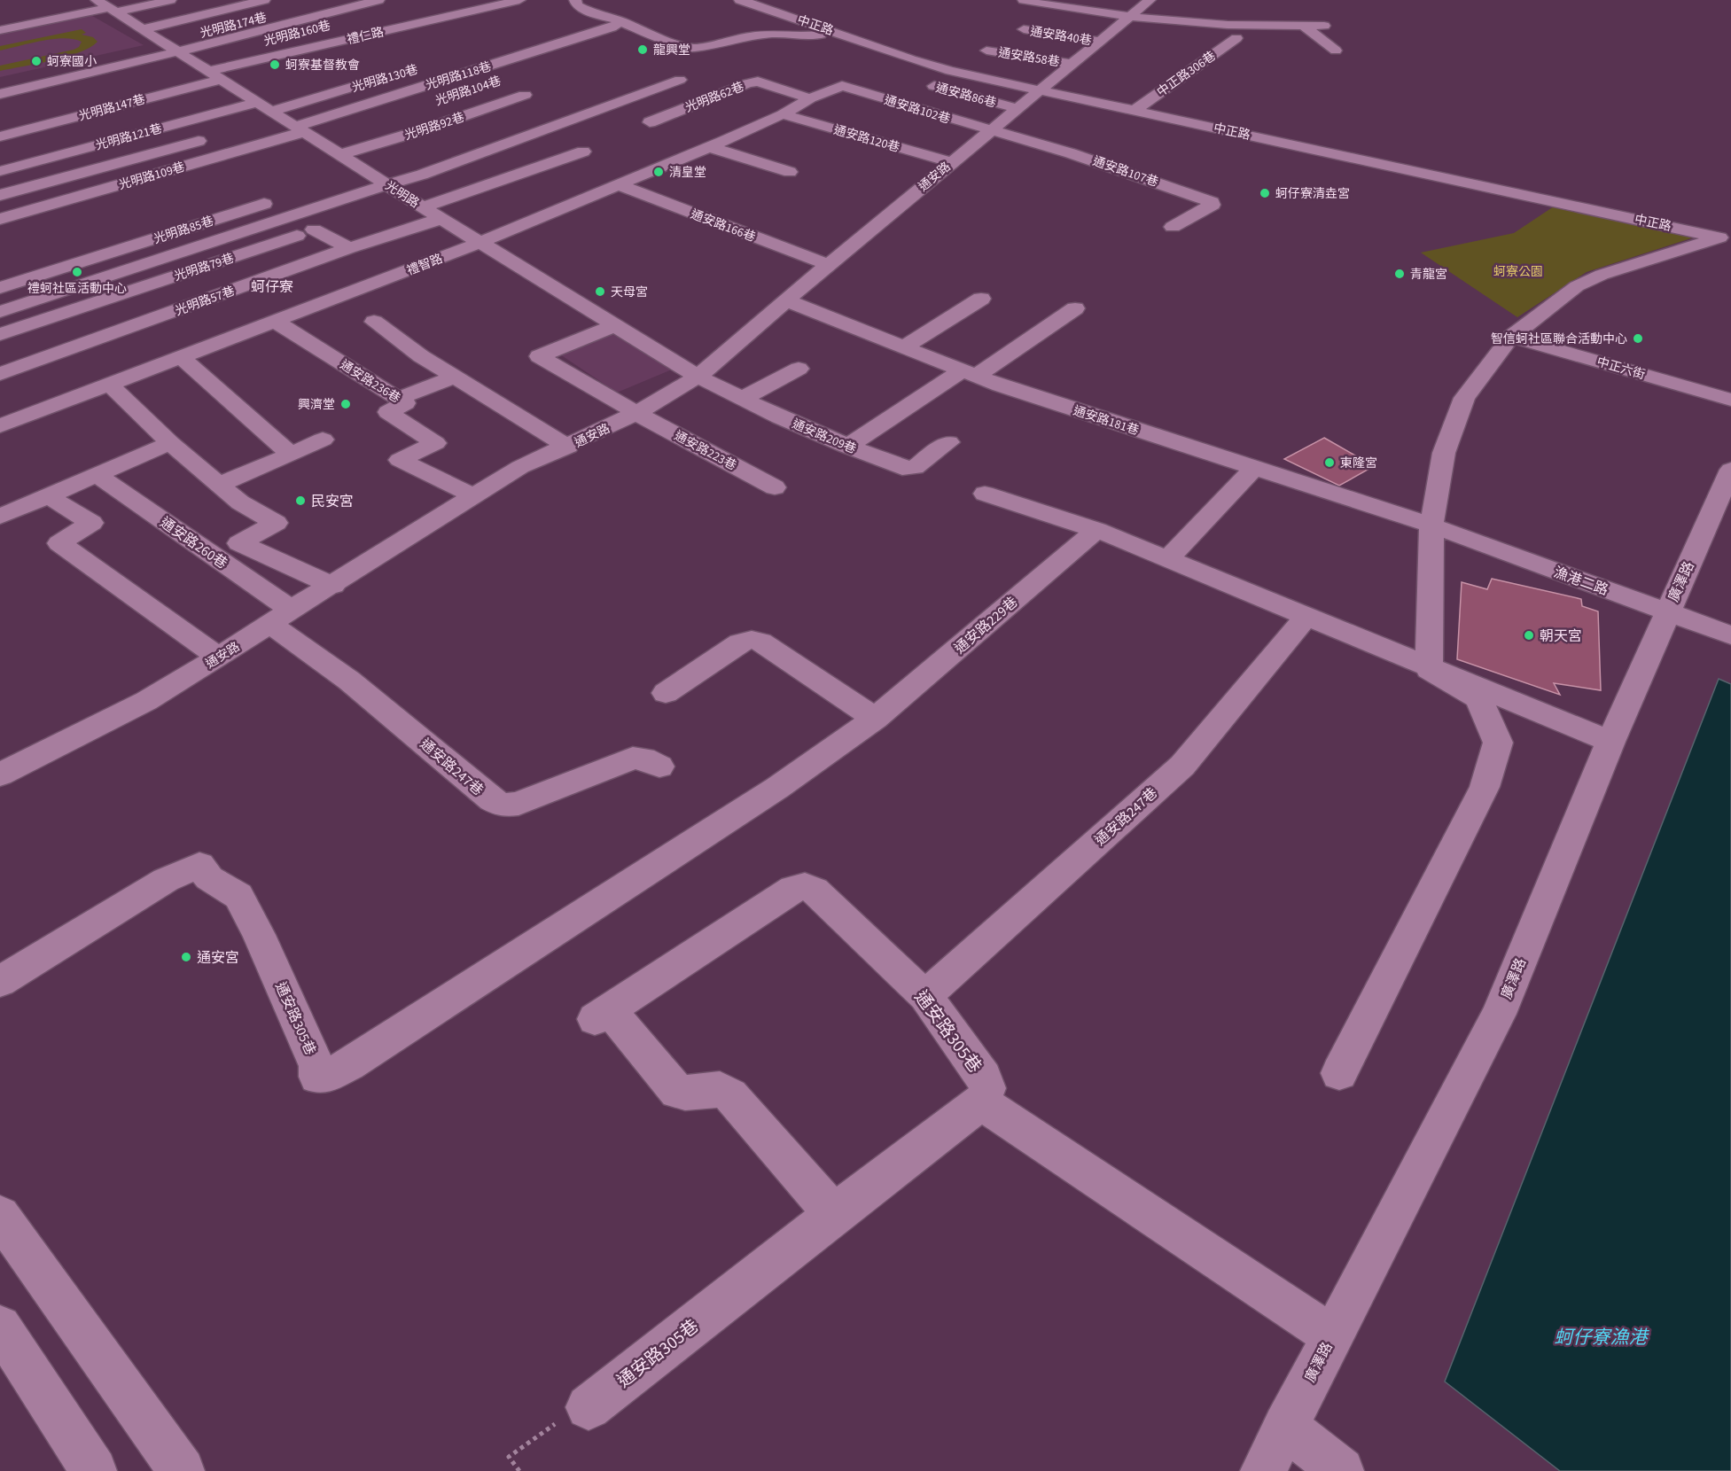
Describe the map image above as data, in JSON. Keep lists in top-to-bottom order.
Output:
{
  "streets": {
    "street": [
      "光明路174巷",
      "中正路",
      "光明路160巷",
      "禮仁路",
      "通安路40巷",
      "通安路58巷",
      "中正路306巷",
      "光明路118巷",
      "光明路130巷",
      "通安路86巷",
      "光明路62巷",
      "光明路147巷",
      "通安路102巷",
      "光明路92巷",
      "光明路121巷",
      "通安路120巷",
      "通安路107巷",
      "光明路109巷",
      "通安路",
      "光明路",
      "通安路166巷",
      "光明路85巷",
      "禮智路",
      "光明路79巷",
      "光明路57巷",
      "中正六街",
      "通安路236巷",
      "通安路181巷",
      "通安路209巷",
      "通安路223巷",
      "通安路260巷",
      "漁港二路",
      "廣澤路",
      "通安路229巷",
      "通安路247巷",
      "通安路305巷"
    ]
  },
  "crossings": [
    ["光明路174巷", "光明路"],
    ["中正路", "中正路306巷"],
    ["中正路", "通安路"],
    ["光明路160巷", "光明路"],
    ["禮仁路", "光明路147巷"],
    ["禮仁路", "光明路"],
    ["通安路40巷", "通安路"],
    ["通安路58巷", "通安路"],
    ["光明路118巷", "光明路130巷"],
    ["光明路118巷", "光明路109巷"],
    ["光明路118巷", "光明路"],
    ["光明路130巷", "光明路109巷"],
    ["光明路130巷", "光明路"],
    ["通安路86巷", "通安路"],
    ["光明路62巷", "禮智路"],
    ["光明路147巷", "光明路"],
    ["通安路102巷", "通安路107巷"],
    ["通安路102巷", "通安路"],
    ["通安路102巷", "禮智路"],
    ["光明路92巷", "光明路"],
    ["光明路121巷", "光明路"],
    ["通安路120巷", "通安路"],
    ["通安路120巷", "禮智路"],
    ["通安路107巷", "通安路"],
    ["光明路109巷", "光明路"],
    ["通安路", "光明路"],
    ["通安路", "通安路166巷"],
    ["通安路", "通安路236巷"],
    ["通安路", "通安路181巷"],
    ["通安路", "通安路209巷"],
    ["通安路", "通安路223巷"],
    ["通安路", "通安路260巷"],
    ["通安路", "通安路247巷"],
    ["光明路", "禮智路"],
    ["光明路", "光明路79巷"],
    ["光明路", "光明路57巷"],
    ["光明路", "通安路209巷"],
    ["光明路", "通安路223巷"],
    ["通安路166巷", "禮智路"],
    ["禮智路", "通安路236巷"],
    ["通安路181巷", "漁港二路"],
    ["通安路260巷", "通安路247巷"],
    ["漁港二路", "廣澤路"],
    ["通安路229巷", "通安路305巷"],
    ["通安路247巷", "通安路305巷"]
  ],
  "districts": ["蚵仔寮"],
  "water": ["蚵仔寮漁港"],
  "parks": ["蚵寮公園"],
  "places": [
    "龍興堂",
    "蚵寮國小",
    "蚵寮基督教會",
    "清皇堂",
    "蚵仔寮清垚宮",
    "禮蚵社區活動中心",
    "青龍宮",
    "天母宮",
    "智信蚵社區聯合活動中心",
    "興濟堂",
    "東隆宮",
    "民安宮",
    "朝天宮",
    "通安宮"
  ]
}
